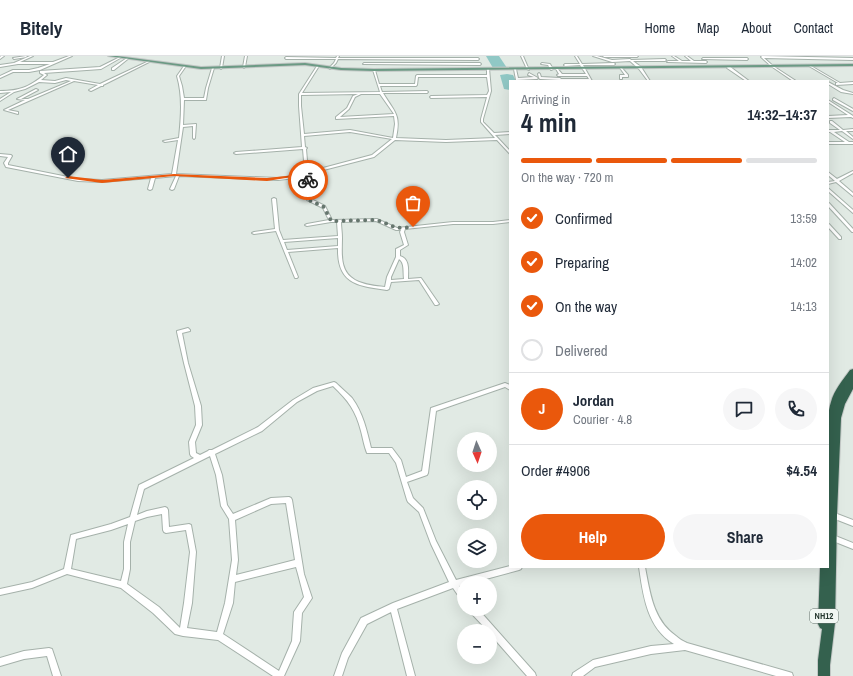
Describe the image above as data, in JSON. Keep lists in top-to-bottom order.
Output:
{
  "streets": {
    "highway": ["NH12"]
  },
  "north": "bottom",
  "page": {
    "header": "Bitely",
    "nav": [
      "Home",
      "Map",
      "About",
      "Contact"
    ],
    "heading": ["4 min", "Arriving in", "14:32–14:37"],
    "panel": [
      "Jordan",
      "Courier · 4.8",
      "Order #4906",
      "$4.54"
    ],
    "bar": "On the way · 720 m",
    "list": [
      ["Confirmed", "13:59"],
      ["Preparing", "14:02"],
      ["On the way", "14:13"],
      "Delivered"
    ],
    "round": "J",
    "map_buttons": ["+", "−"],
    "buttons": ["Help", "Share"]
  }
}
